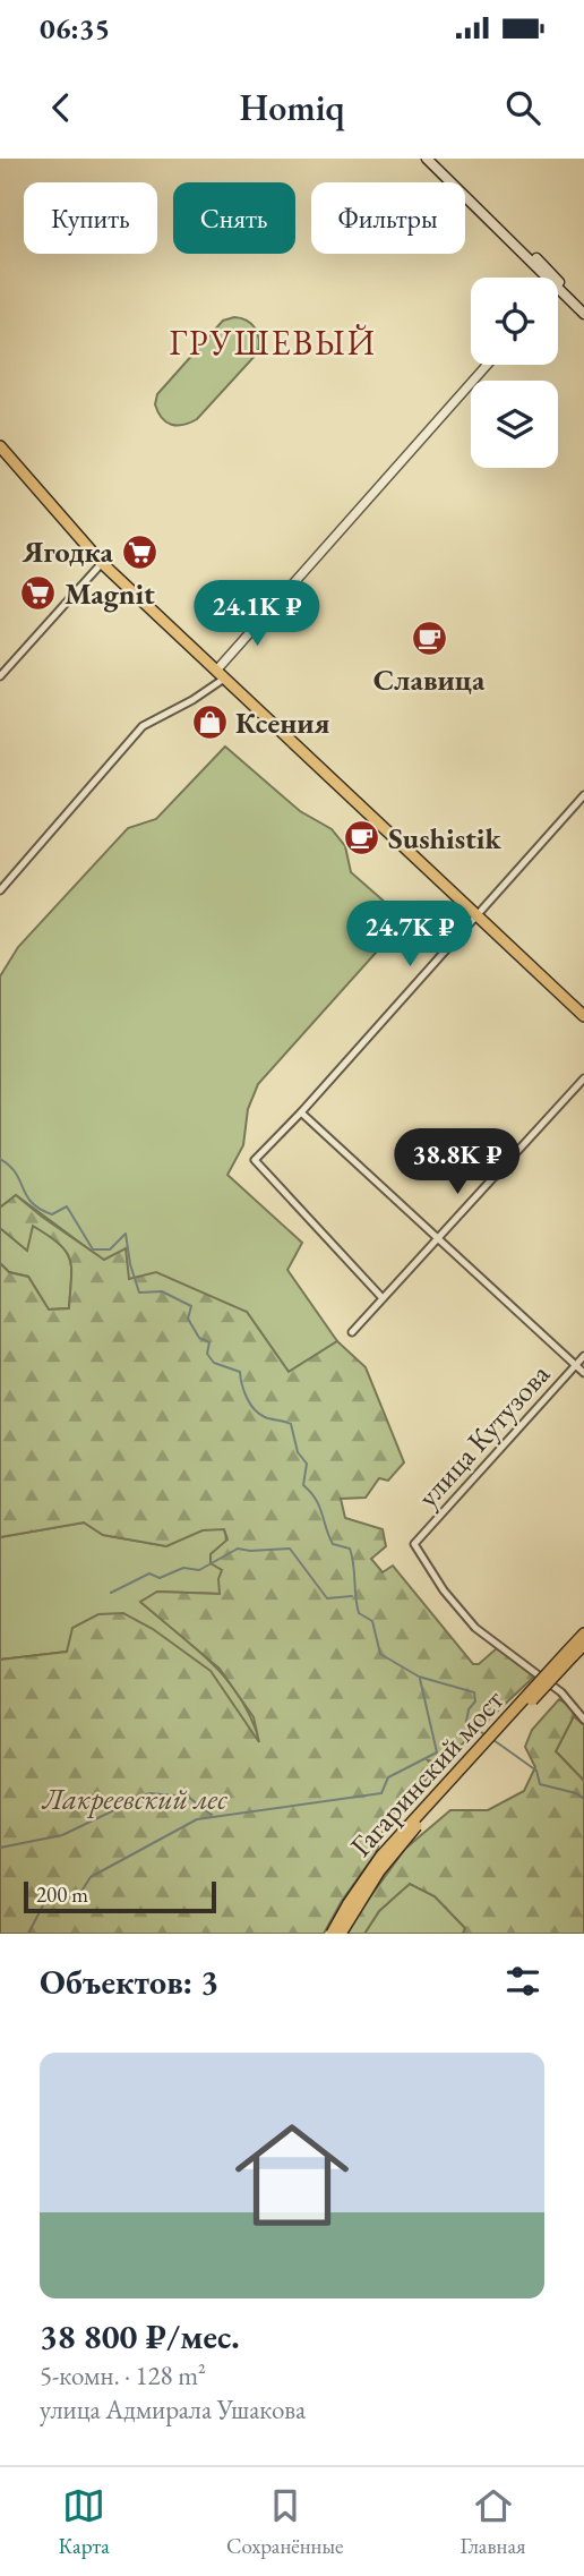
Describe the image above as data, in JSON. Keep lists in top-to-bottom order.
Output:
{
  "streets": {
    "main road": ["Гагаринский мост"],
    "street": ["улица Кутузова"]
  },
  "districts": ["ГРУШЕВЫЙ"],
  "parks": ["Лакреевский лес"],
  "places": {
    "supermarket": ["Ягодка", "Magnit"],
    "cafe": ["Славица", "Sushistik"],
    "shop": ["Ксения"]
  },
  "scale_bar": "200 m",
  "page": {
    "status": "06:35",
    "header": "Homiq",
    "chip": ["Купить", "Снять", "Фильтры"],
    "price": ["24.1K ₽", "24.7K ₽", "38.8K ₽"],
    "scale": "200 m",
    "heading": "Объектов: 3",
    "list": [
      {
        "name": "38 800 ₽/мес.",
        "note": "5-комн. · 128 m² · улица Адмирала Ушакова"
      }
    ],
    "tabs": ["Карта", "Сохранённые", "Главная"]
  }
}
